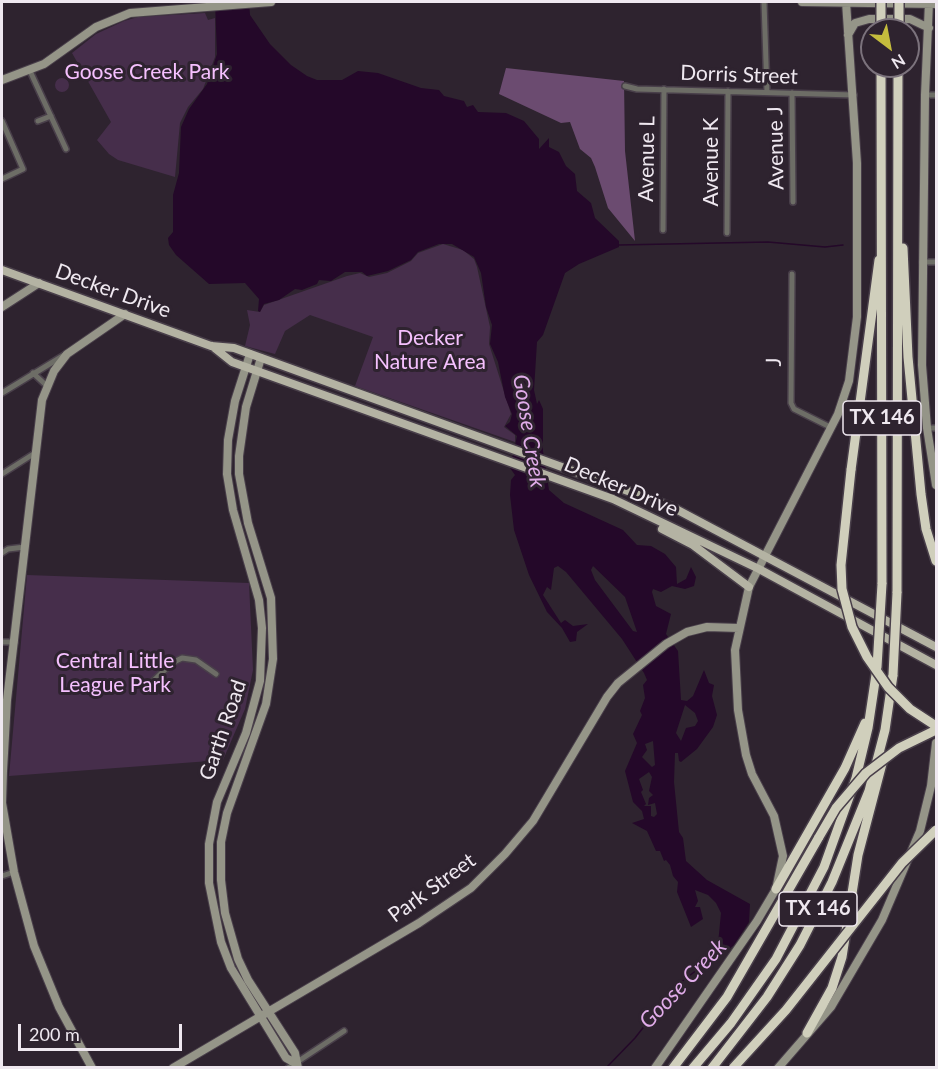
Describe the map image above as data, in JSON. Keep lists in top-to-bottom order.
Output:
{
  "streets": {
    "highway": ["TX 146"],
    "main road": ["Decker Drive", "Garth Road", "Park Street"],
    "street": [
      "Dorris Street",
      "Avenue J",
      "Avenue L",
      "Avenue K",
      "J"
    ]
  },
  "crossings": [
    ["Dorris Street", "Avenue J"],
    ["Dorris Street", "Avenue L"],
    ["Dorris Street", "Avenue K"],
    ["Decker Drive", "Garth Road"],
    ["Garth Road", "Park Street"]
  ],
  "water": ["Goose Creek"],
  "parks": ["Goose Creek Park", "Decker Nature Area", "Central Little League Park"],
  "scale_bar": "200 m",
  "north": "bottom right"
}
